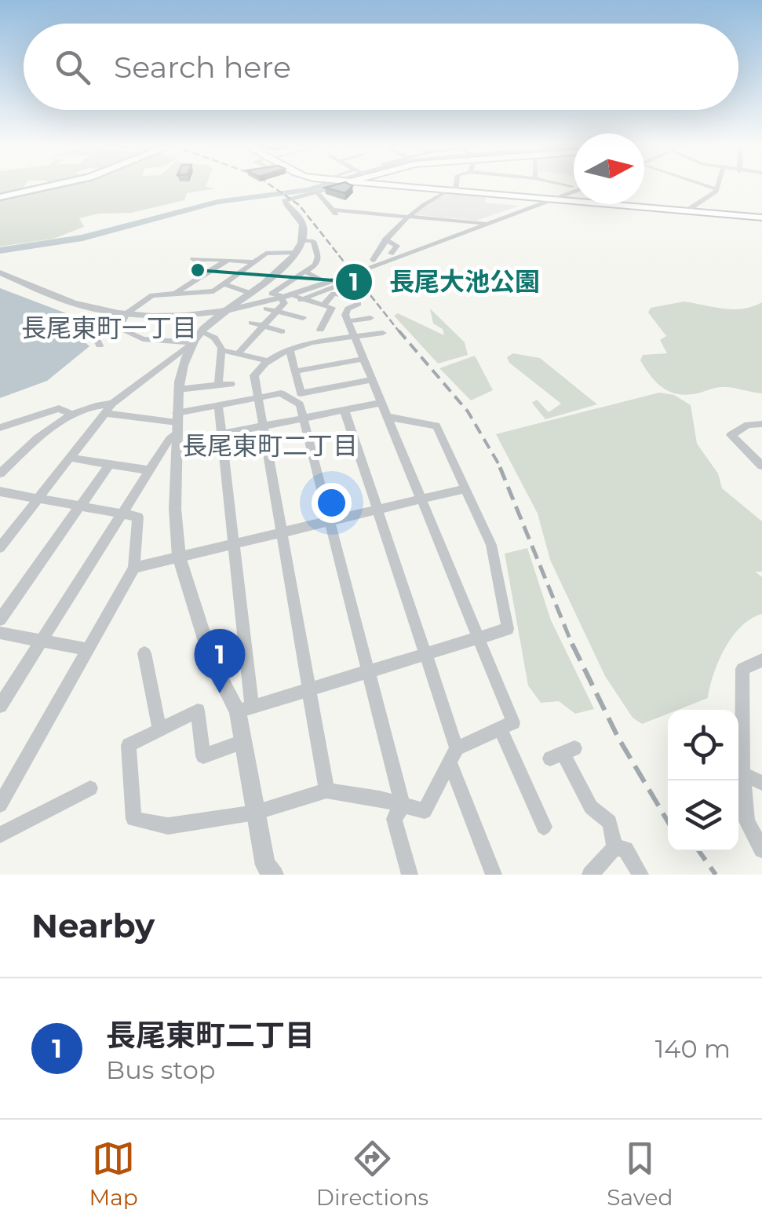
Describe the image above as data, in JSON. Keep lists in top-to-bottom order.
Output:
{
  "districts": ["長尾東町一丁目", "長尾東町二丁目"],
  "places": ["長尾大池公園"],
  "north": "right",
  "page": {
    "search": "Search here",
    "pins": "1",
    "heading": "Nearby",
    "list": [
      {
        "mark": "1",
        "name": "長尾東町二丁目",
        "note": "Bus stop",
        "value": "140 m"
      }
    ],
    "nav": ["Map", "Directions", "Saved"]
  }
}
